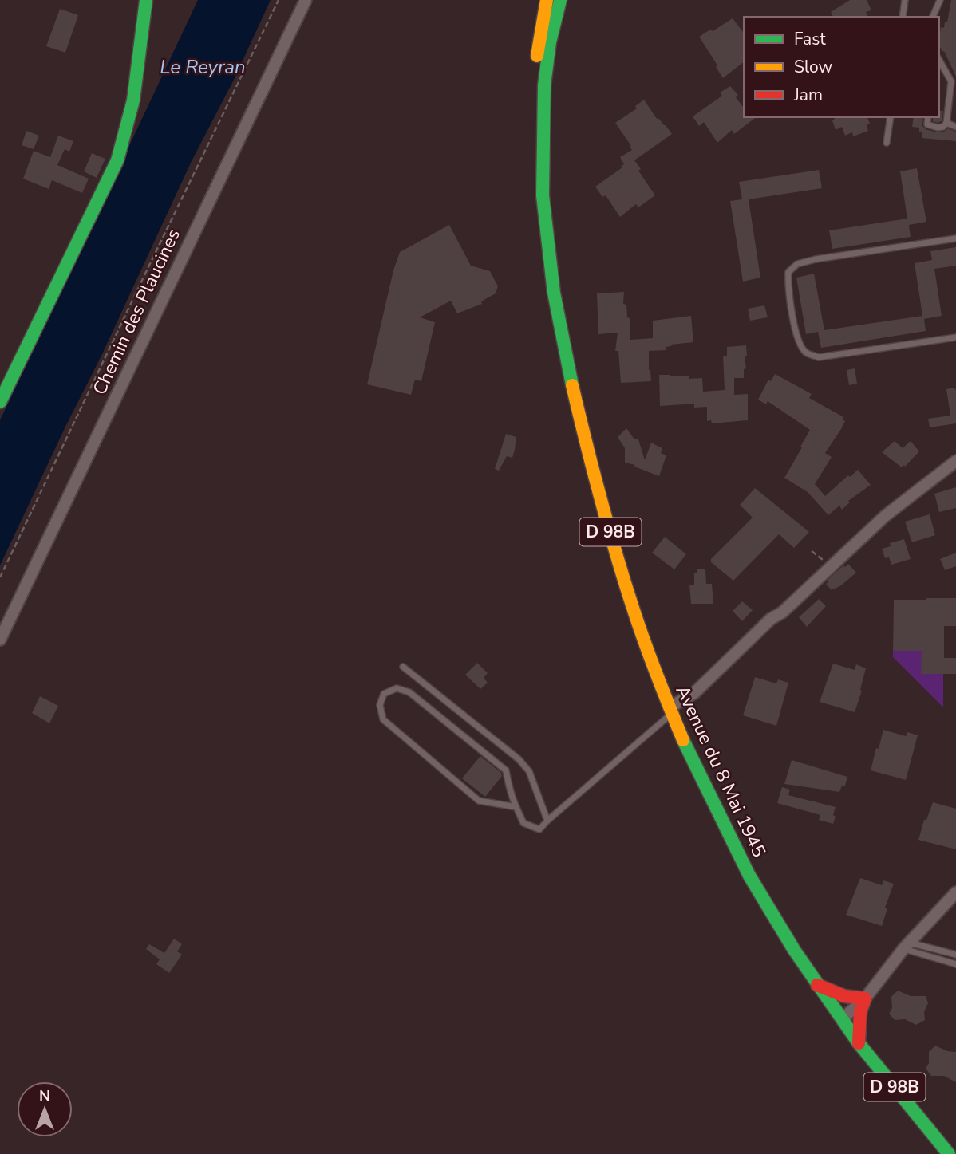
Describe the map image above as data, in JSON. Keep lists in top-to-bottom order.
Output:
{
  "streets": {
    "main road": ["D 98B", "Avenue du 8 Mai 1945"],
    "street": ["Chemin des Plaucines"]
  },
  "water": ["Le Reyran"],
  "legend": ["Fast", "Slow", "Jam"],
  "north": "top"
}
